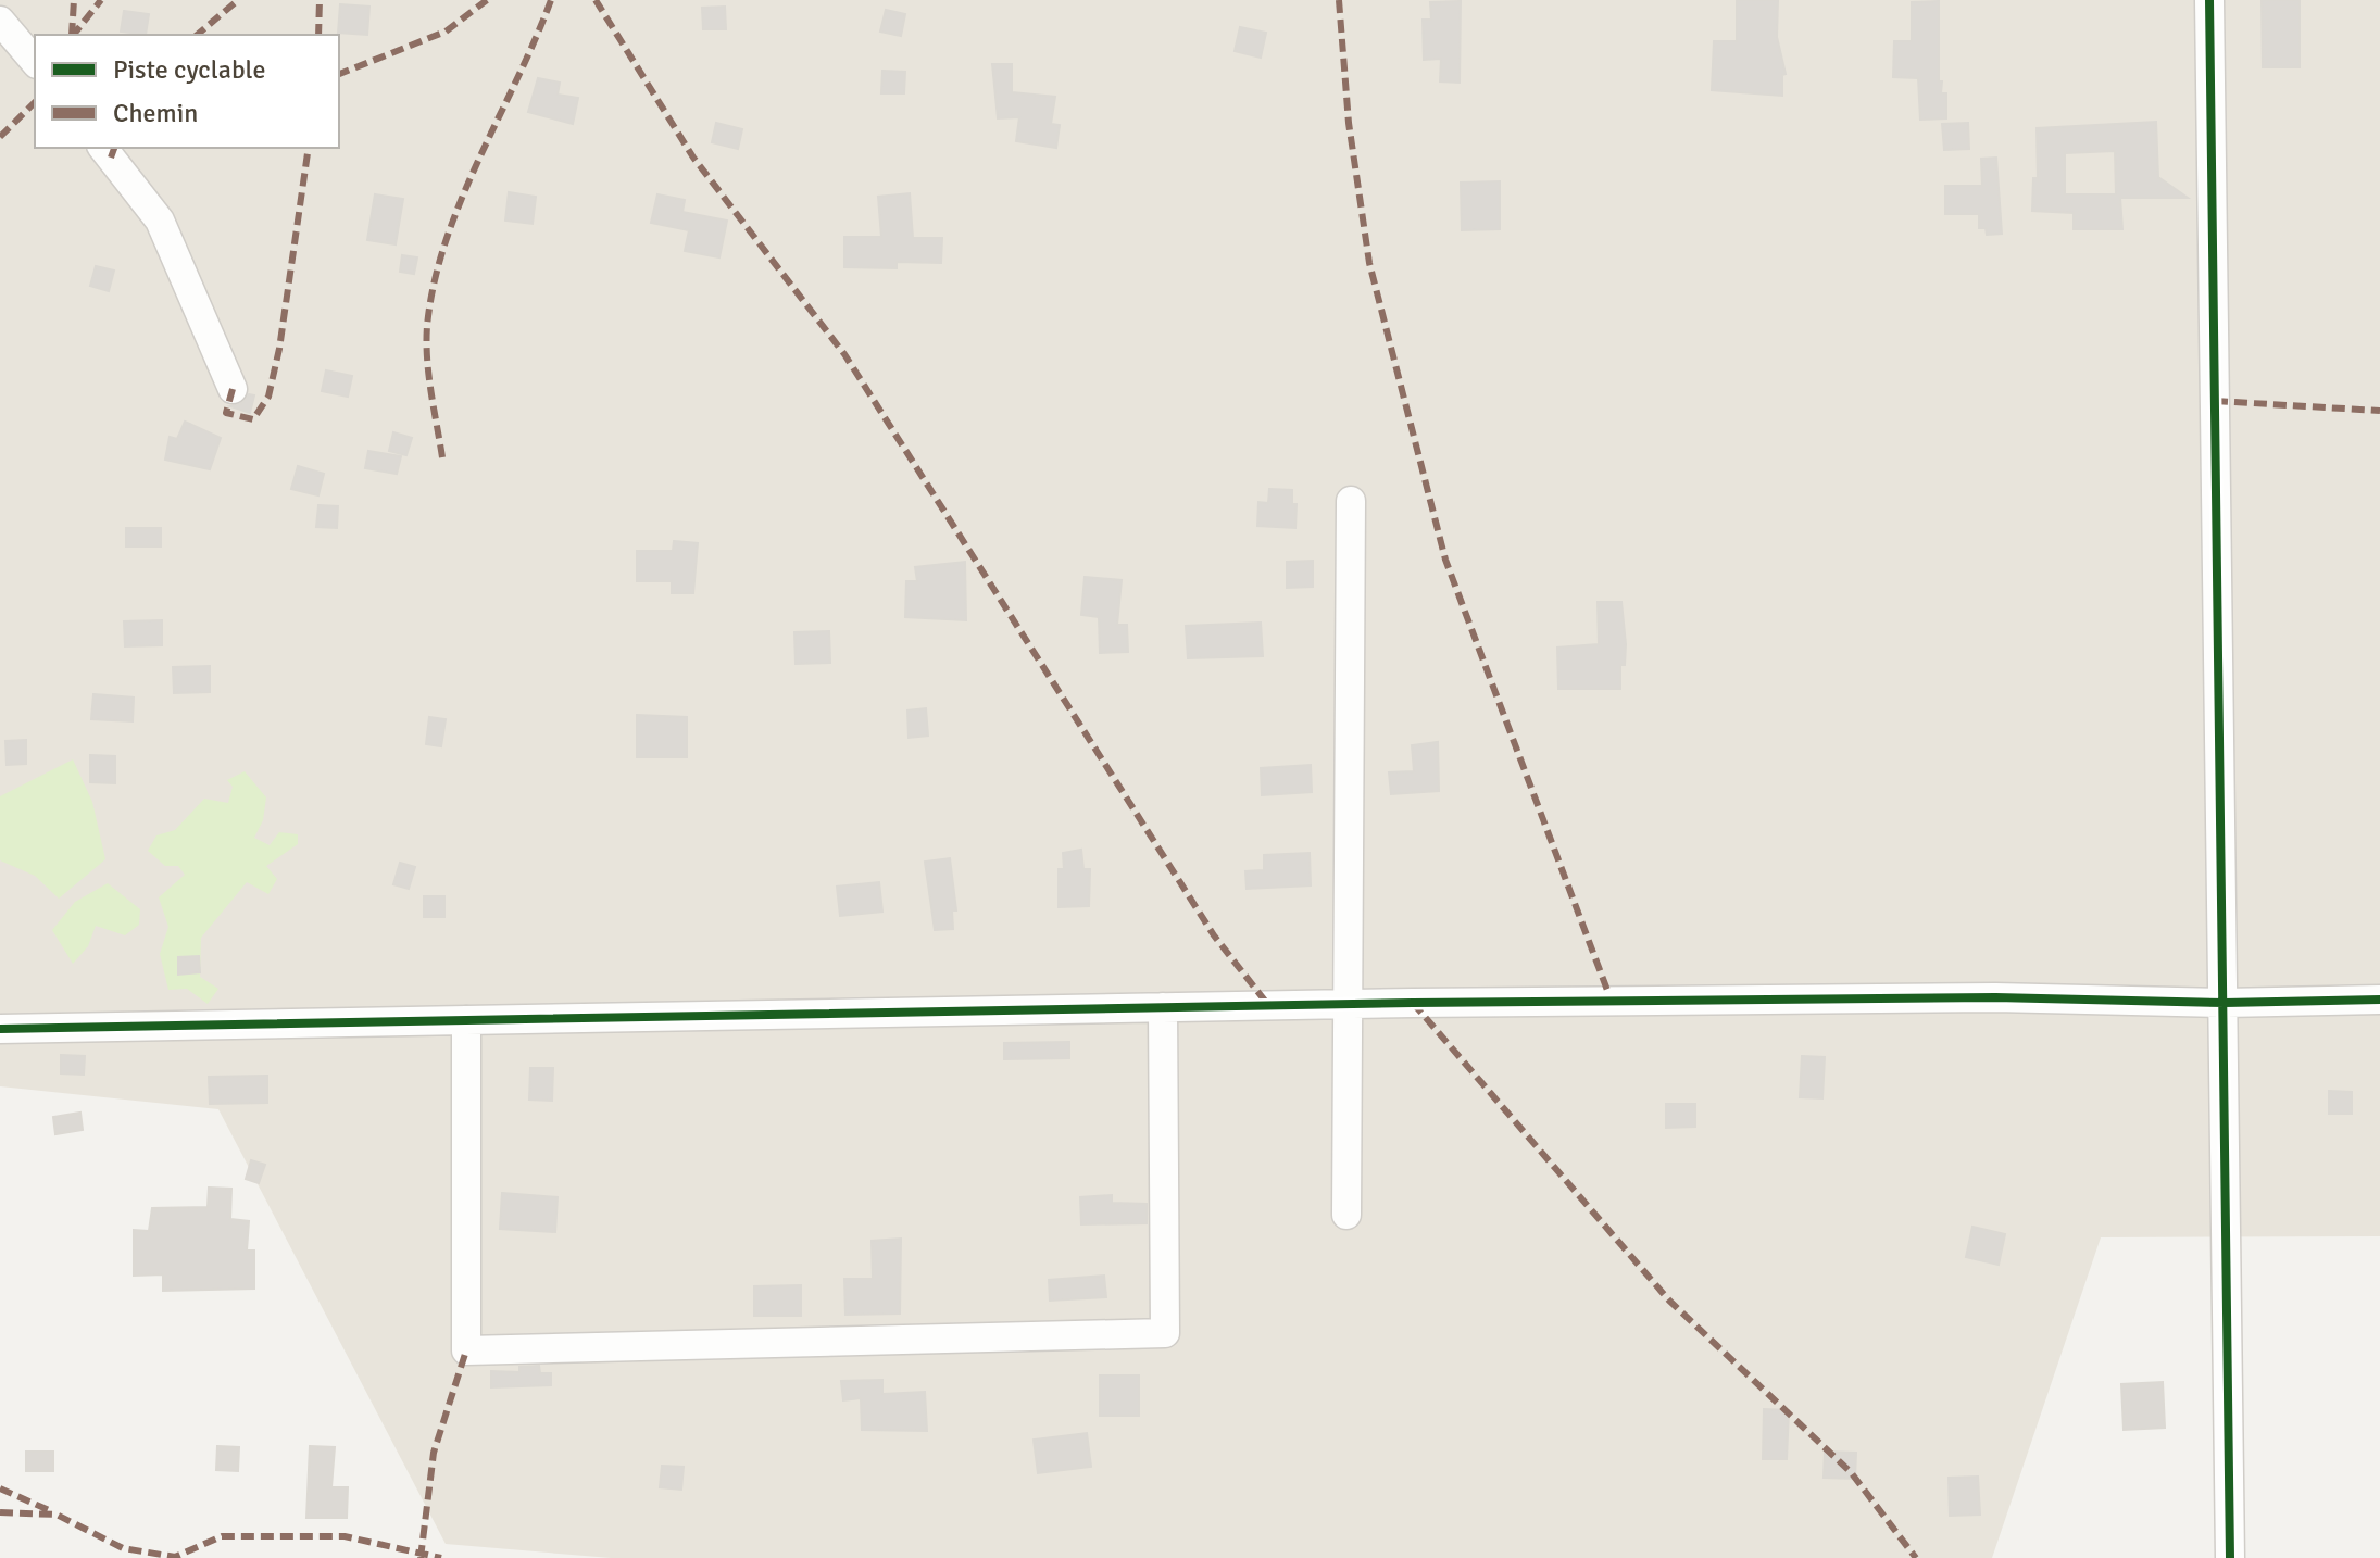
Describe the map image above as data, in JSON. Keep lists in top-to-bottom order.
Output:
{
  "legend": ["Piste cyclable", "Chemin"]
}
